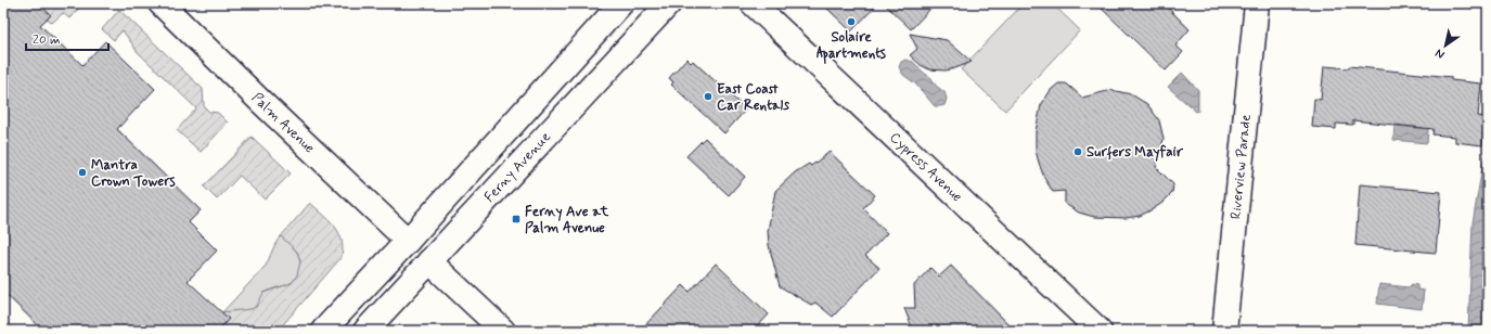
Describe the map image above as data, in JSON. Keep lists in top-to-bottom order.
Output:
{
  "streets": {
    "main road": [
      "Palm Avenue",
      "Ferny Avenue",
      "Cypress Avenue",
      "Riverview Parade"
    ]
  },
  "places": {
    "other": [
      "Solaire Apartments",
      "East Coast Car Rentals",
      "Surfers Mayfair",
      "Mantra Crown Towers"
    ],
    "transit": ["Ferny Ave at Palm Avenue"]
  },
  "scale_bar": "20 m",
  "north": "bottom left"
}
